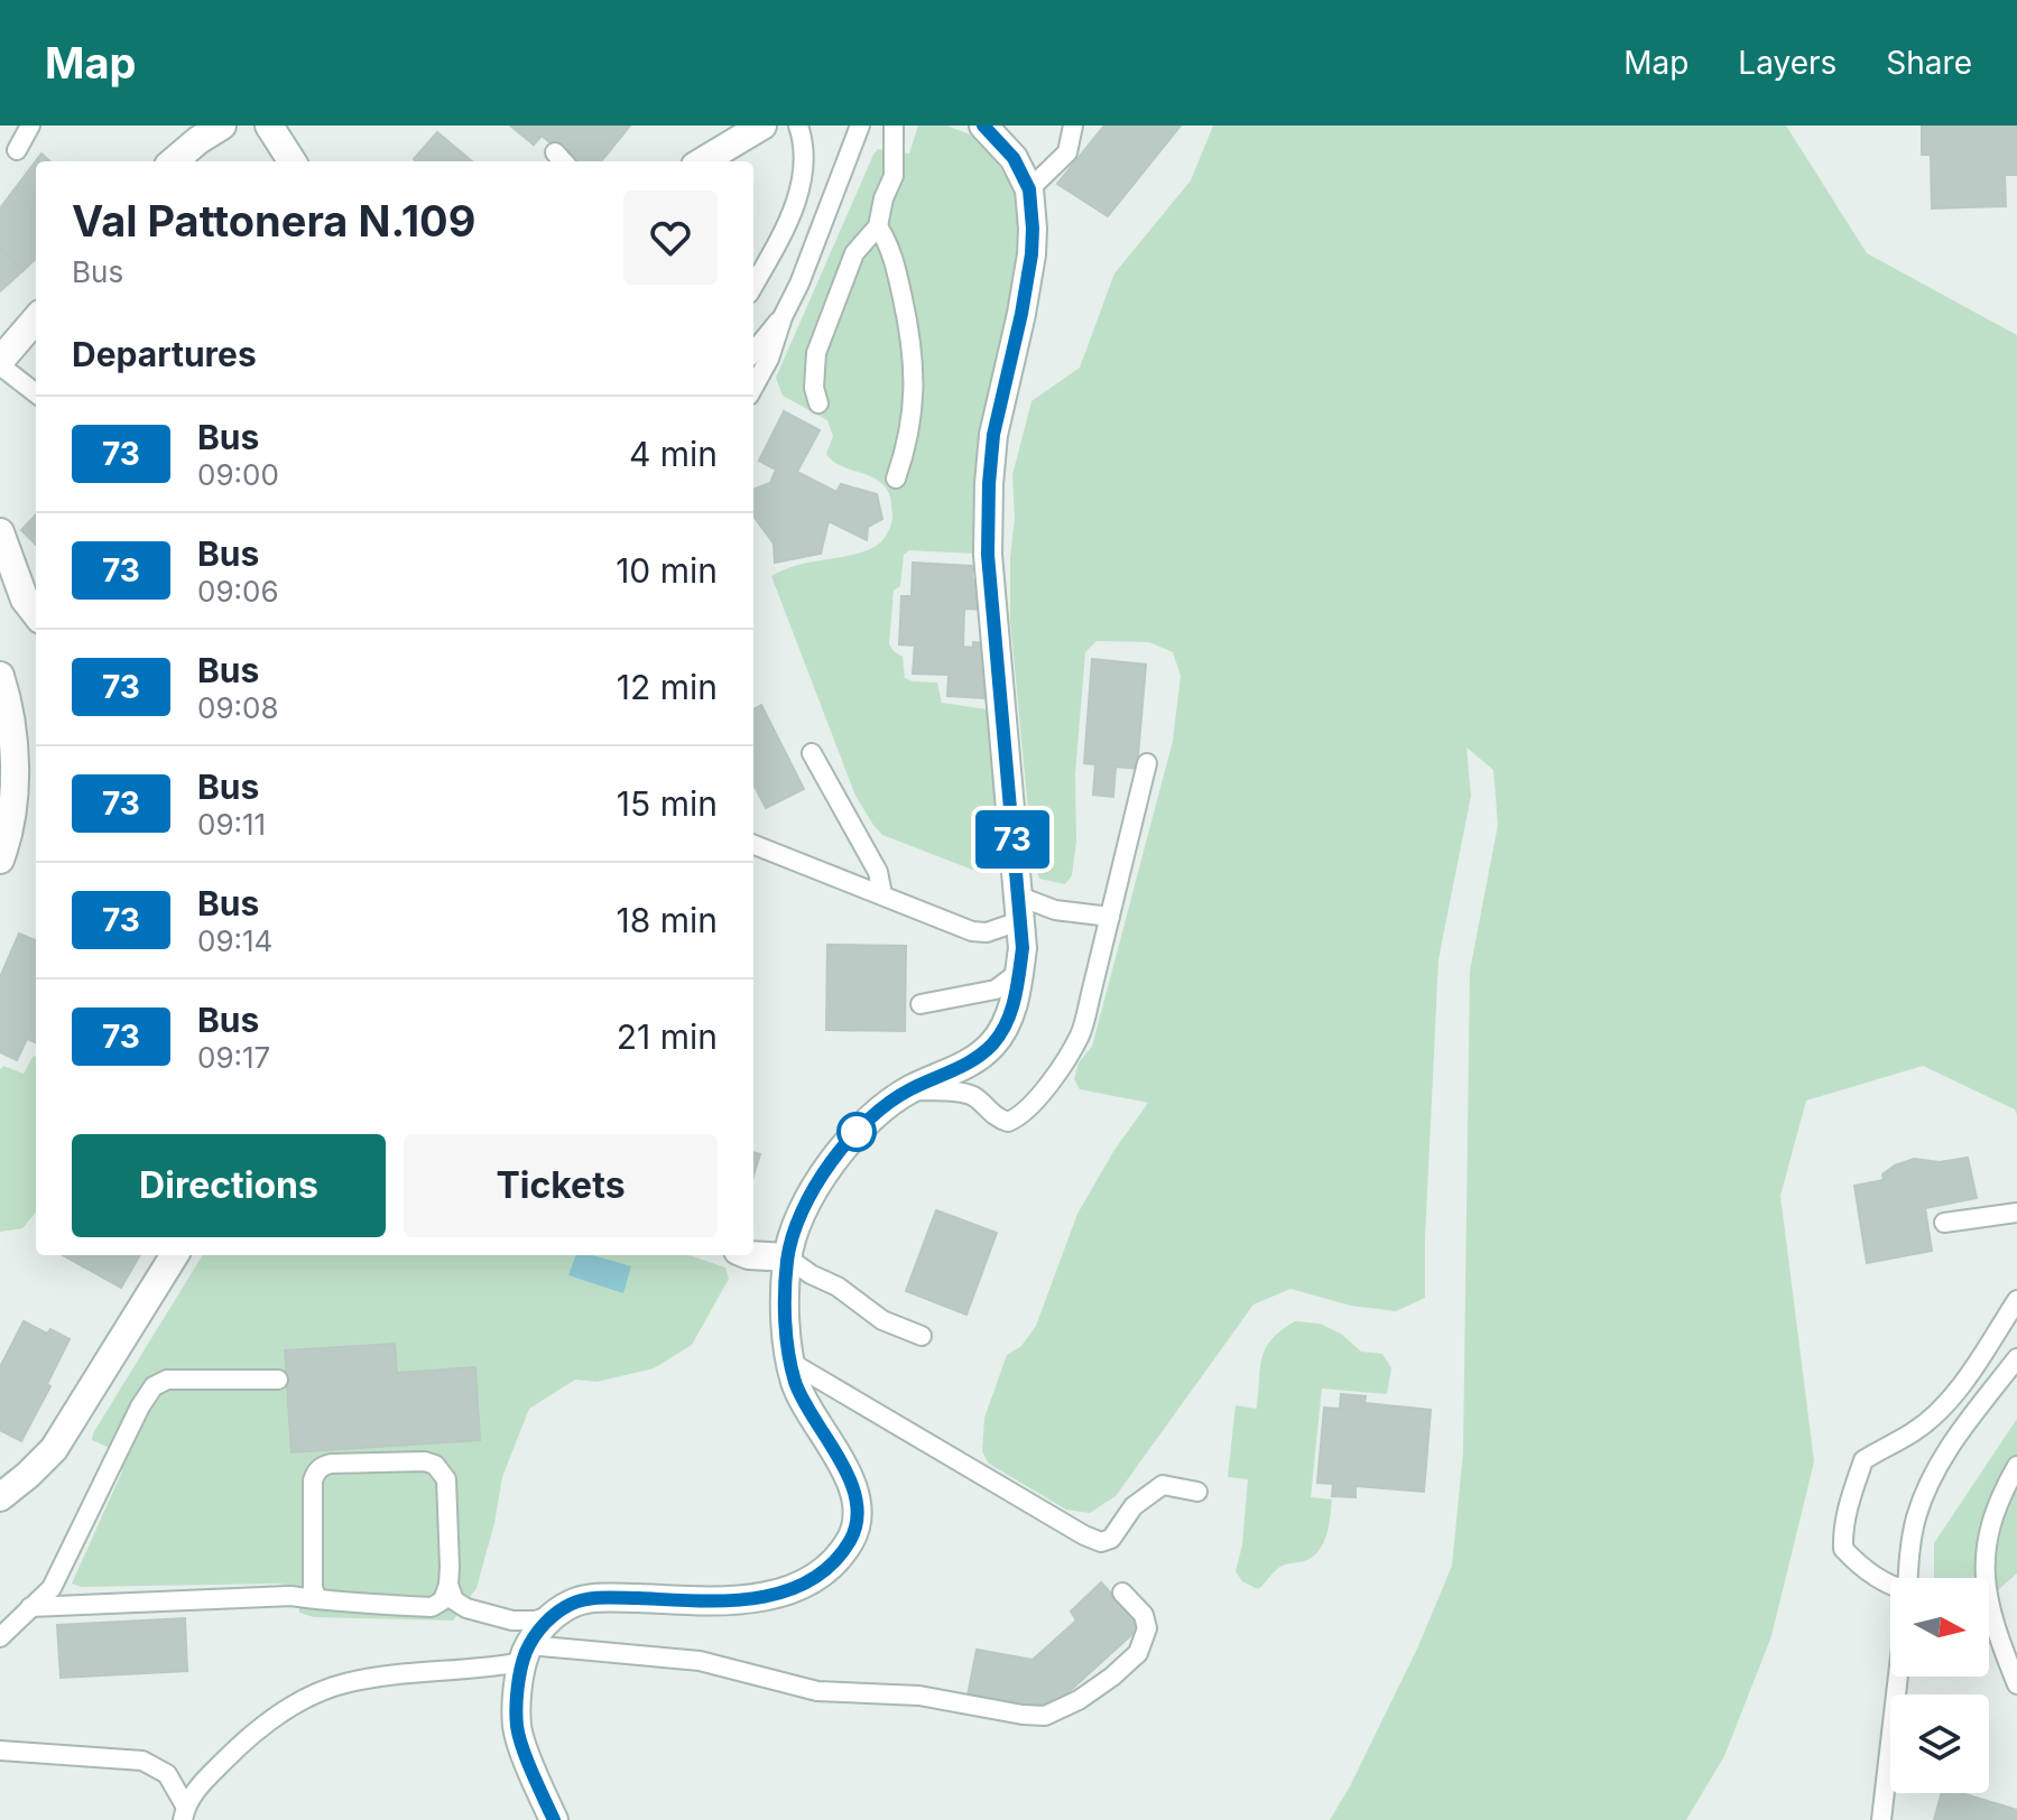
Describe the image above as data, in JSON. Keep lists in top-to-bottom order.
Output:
{
  "lines": ["bus line 73"],
  "north": "right",
  "page": {
    "header": "Map",
    "nav": ["Map", "Layers", "Share"],
    "on_map": "73",
    "heading": [
      ["Val Pattonera N.109", "Bus"],
      "Departures"
    ],
    "list": [
      {
        "mark": "73",
        "name": "Bus",
        "note": "09:00",
        "value": "4 min"
      },
      {
        "mark": "73",
        "name": "Bus",
        "note": "09:06",
        "value": "10 min"
      },
      {
        "mark": "73",
        "name": "Bus",
        "note": "09:08",
        "value": "12 min"
      },
      {
        "mark": "73",
        "name": "Bus",
        "note": "09:11",
        "value": "15 min"
      },
      {
        "mark": "73",
        "name": "Bus",
        "note": "09:14",
        "value": "18 min"
      },
      {
        "mark": "73",
        "name": "Bus",
        "note": "09:17",
        "value": "21 min"
      }
    ],
    "buttons": ["Directions", "Tickets"]
  }
}
